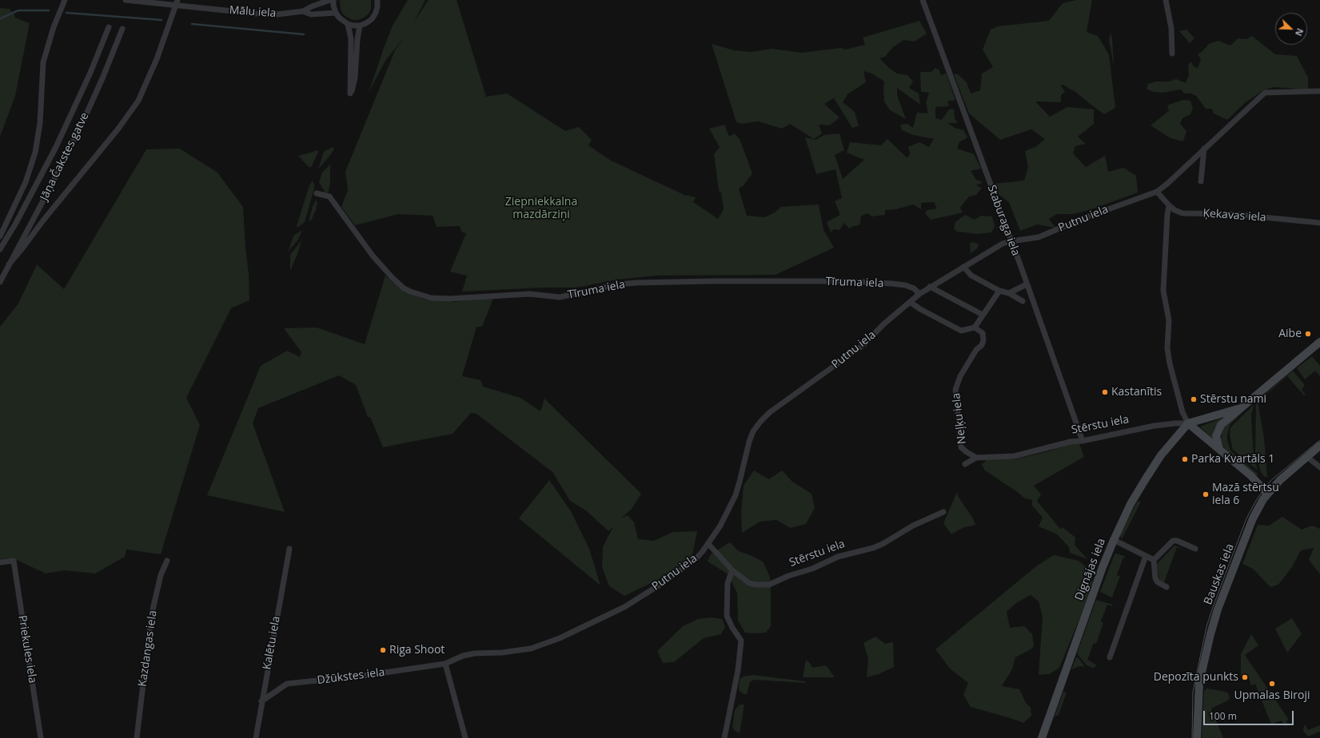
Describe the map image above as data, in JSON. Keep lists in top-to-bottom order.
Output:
{
  "streets": {
    "main road": ["Stērstu iela", "Dignājas iela", "Bauskas iela"],
    "street": [
      "Mālu iela",
      "Jāņa Čakstes gatve",
      "Ķekavas iela",
      "Putnu iela",
      "Staburaga iela",
      "Tīruma iela",
      "Neļķu iela",
      "Kalētu iela",
      "Kazdangas iela",
      "Priekules iela",
      "Džūkstes iela"
    ]
  },
  "crossings": [
    ["Ķekavas iela", "Putnu iela"],
    ["Putnu iela", "Staburaga iela"],
    ["Putnu iela", "Tīruma iela"],
    ["Putnu iela", "Stērstu iela"],
    ["Putnu iela", "Džūkstes iela"],
    ["Staburaga iela", "Stērstu iela"],
    ["Neļķu iela", "Stērstu iela"],
    ["Stērstu iela", "Dignājas iela"],
    ["Kalētu iela", "Džūkstes iela"]
  ],
  "parks": ["Ziepniekkalna mazdārziņi"],
  "places": [
    "Aibe",
    "Kastanītis",
    "Stērstu nami",
    "Parka Kvartāls 1",
    "Mazā stērtsu iela 6",
    "Riga Shoot",
    "Depozīta punkts",
    "Upmalas Biroji"
  ],
  "scale_bar": "100 m",
  "north": "bottom right"
}
